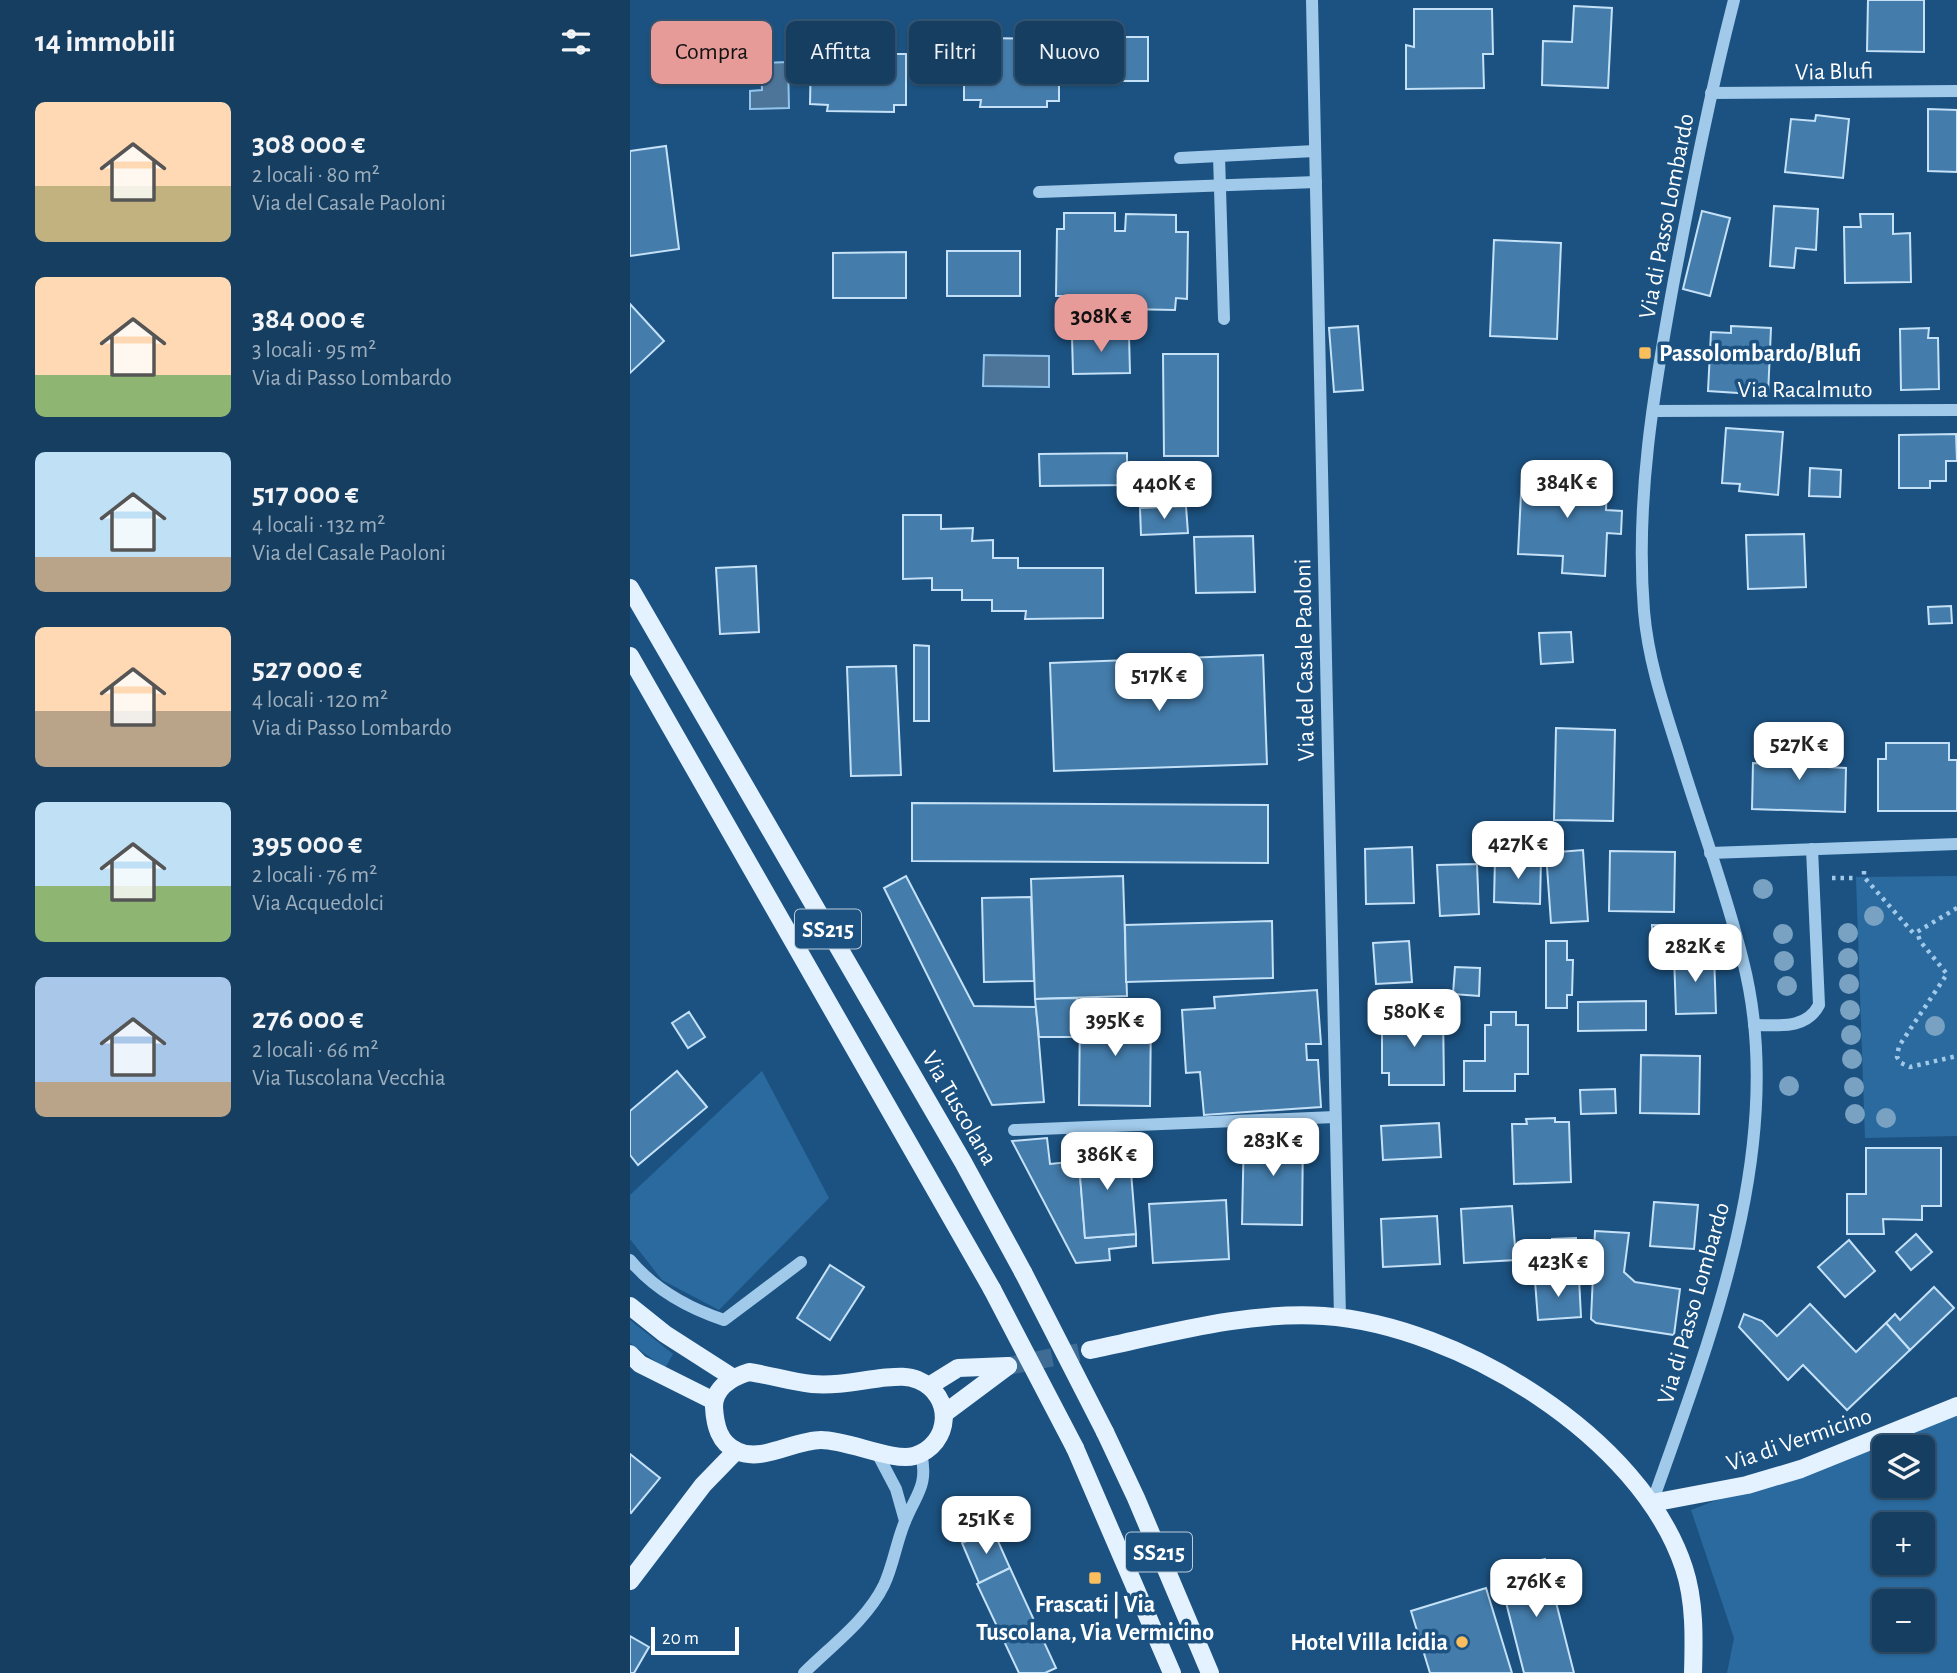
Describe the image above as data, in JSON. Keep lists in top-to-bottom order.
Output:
{
  "streets": {
    "main road": ["SS215", "Via Tuscolana", "Via di Vermicino"],
    "street": [
      "Via Blufi",
      "Via di Passo Lombardo",
      "Via Racalmuto",
      "Via del Casale Paoloni"
    ]
  },
  "crossings": [
    ["Via Blufi", "Via di Passo Lombardo"],
    ["Via di Passo Lombardo", "Via Racalmuto"],
    ["Via di Passo Lombardo", "Via di Vermicino"]
  ],
  "places": {
    "transit": ["Passolombardo/Blufi", "Frascati | Via Tuscolana, Via Vermicino"],
    "other": ["Hotel Villa Icidia"]
  },
  "scale_bar": "20 m",
  "page": {
    "heading": "14 immobili",
    "chip": [
      "Compra",
      "Affitta",
      "Filtri",
      "Nuovo"
    ],
    "list": [
      {
        "name": "308 000 €",
        "note": "2 locali · 80 m² · Via del Casale Paoloni"
      },
      {
        "name": "384 000 €",
        "note": "3 locali · 95 m² · Via di Passo Lombardo"
      },
      {
        "name": "517 000 €",
        "note": "4 locali · 132 m² · Via del Casale Paoloni"
      },
      {
        "name": "527 000 €",
        "note": "4 locali · 120 m² · Via di Passo Lombardo"
      },
      {
        "name": "395 000 €",
        "note": "2 locali · 76 m² · Via Acquedolci"
      },
      {
        "name": "276 000 €",
        "note": "2 locali · 66 m² · Via Tuscolana Vecchia"
      }
    ],
    "price": [
      "308K €",
      "384K €",
      "440K €",
      "517K €",
      "527K €",
      "427K €",
      "282K €",
      "580K €",
      "395K €",
      "283K €",
      "386K €",
      "423K €",
      "251K €",
      "276K €"
    ],
    "map_buttons": ["+", "−"],
    "scale": "20 m"
  }
}
